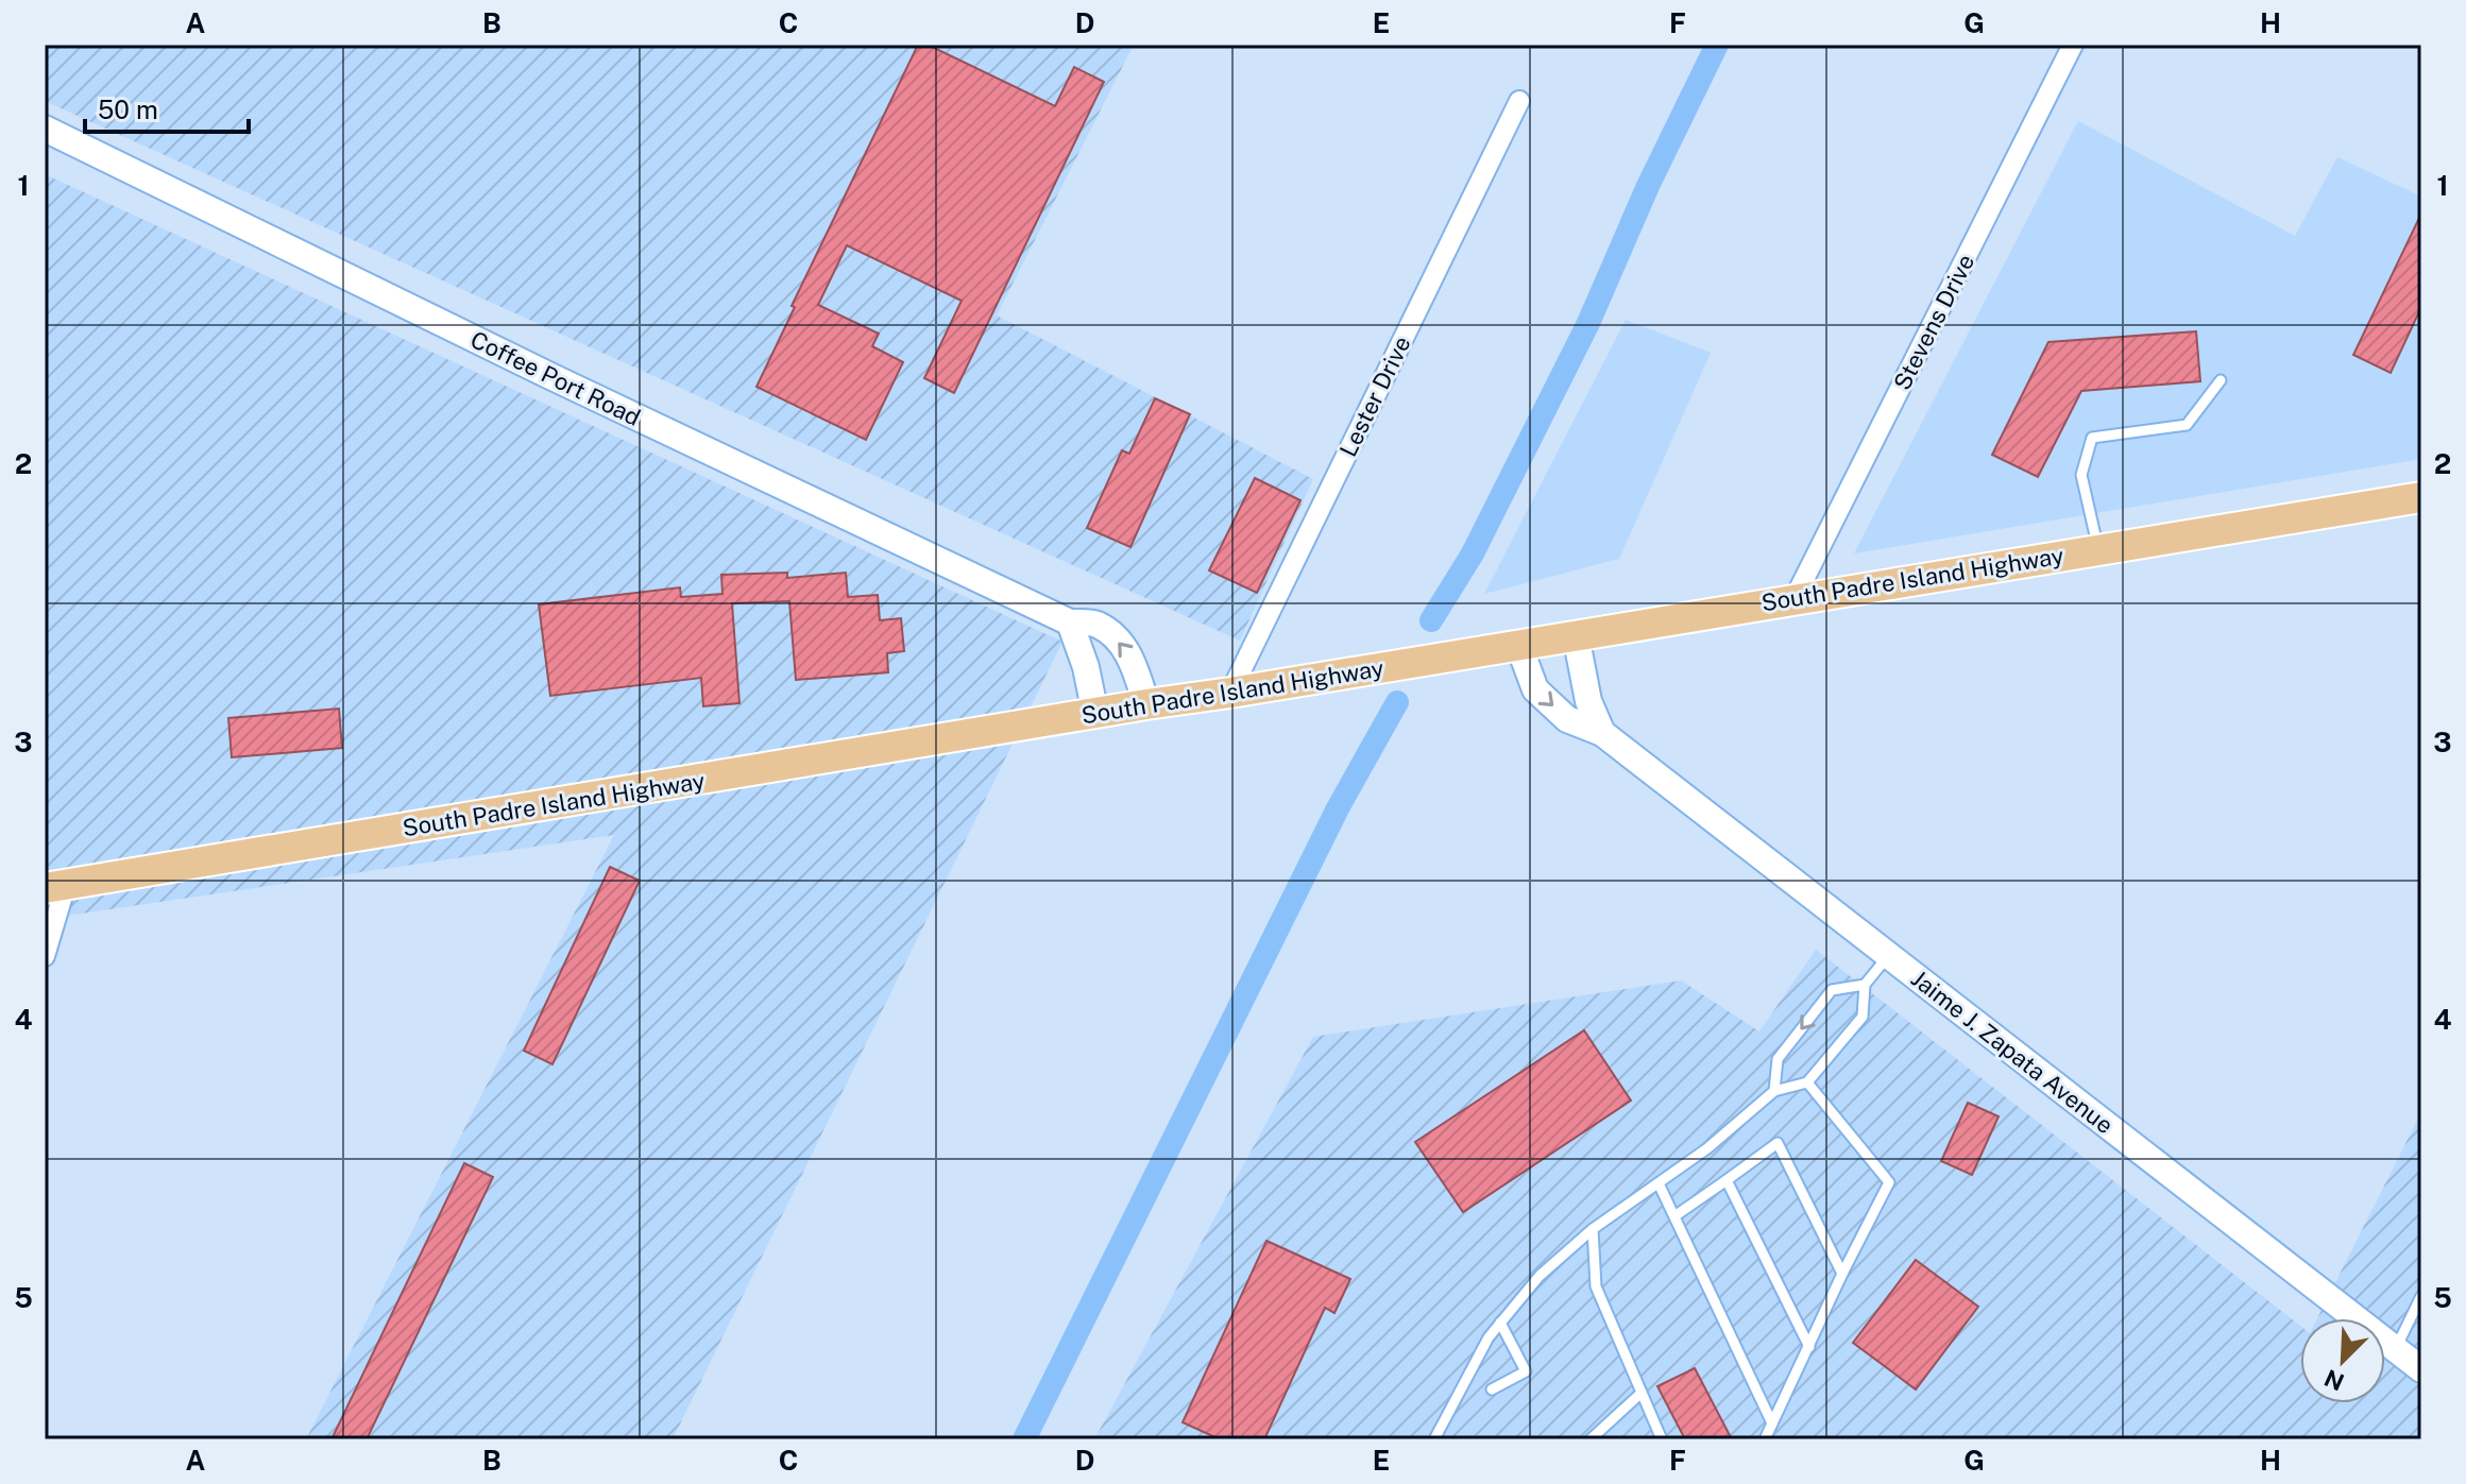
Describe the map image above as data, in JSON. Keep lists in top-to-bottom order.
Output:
{
  "streets": {
    "main road": ["South Padre Island Highway"],
    "street": [
      "Stevens Drive",
      "Coffee Port Road",
      "Lester Drive",
      "Jaime J. Zapata Avenue"
    ]
  },
  "crossings": [
    ["Stevens Drive", "South Padre Island Highway"],
    ["Coffee Port Road", "South Padre Island Highway"],
    ["Lester Drive", "South Padre Island Highway"],
    ["South Padre Island Highway", "Jaime J. Zapata Avenue"]
  ],
  "scale_bar": "50 m",
  "north": "bottom left",
  "grid": {
    "columns": [
      "A",
      "B",
      "C",
      "D",
      "E",
      "F",
      "G",
      "H"
    ],
    "rows": [
      "1",
      "2",
      "3",
      "4",
      "5"
    ]
  }
}
